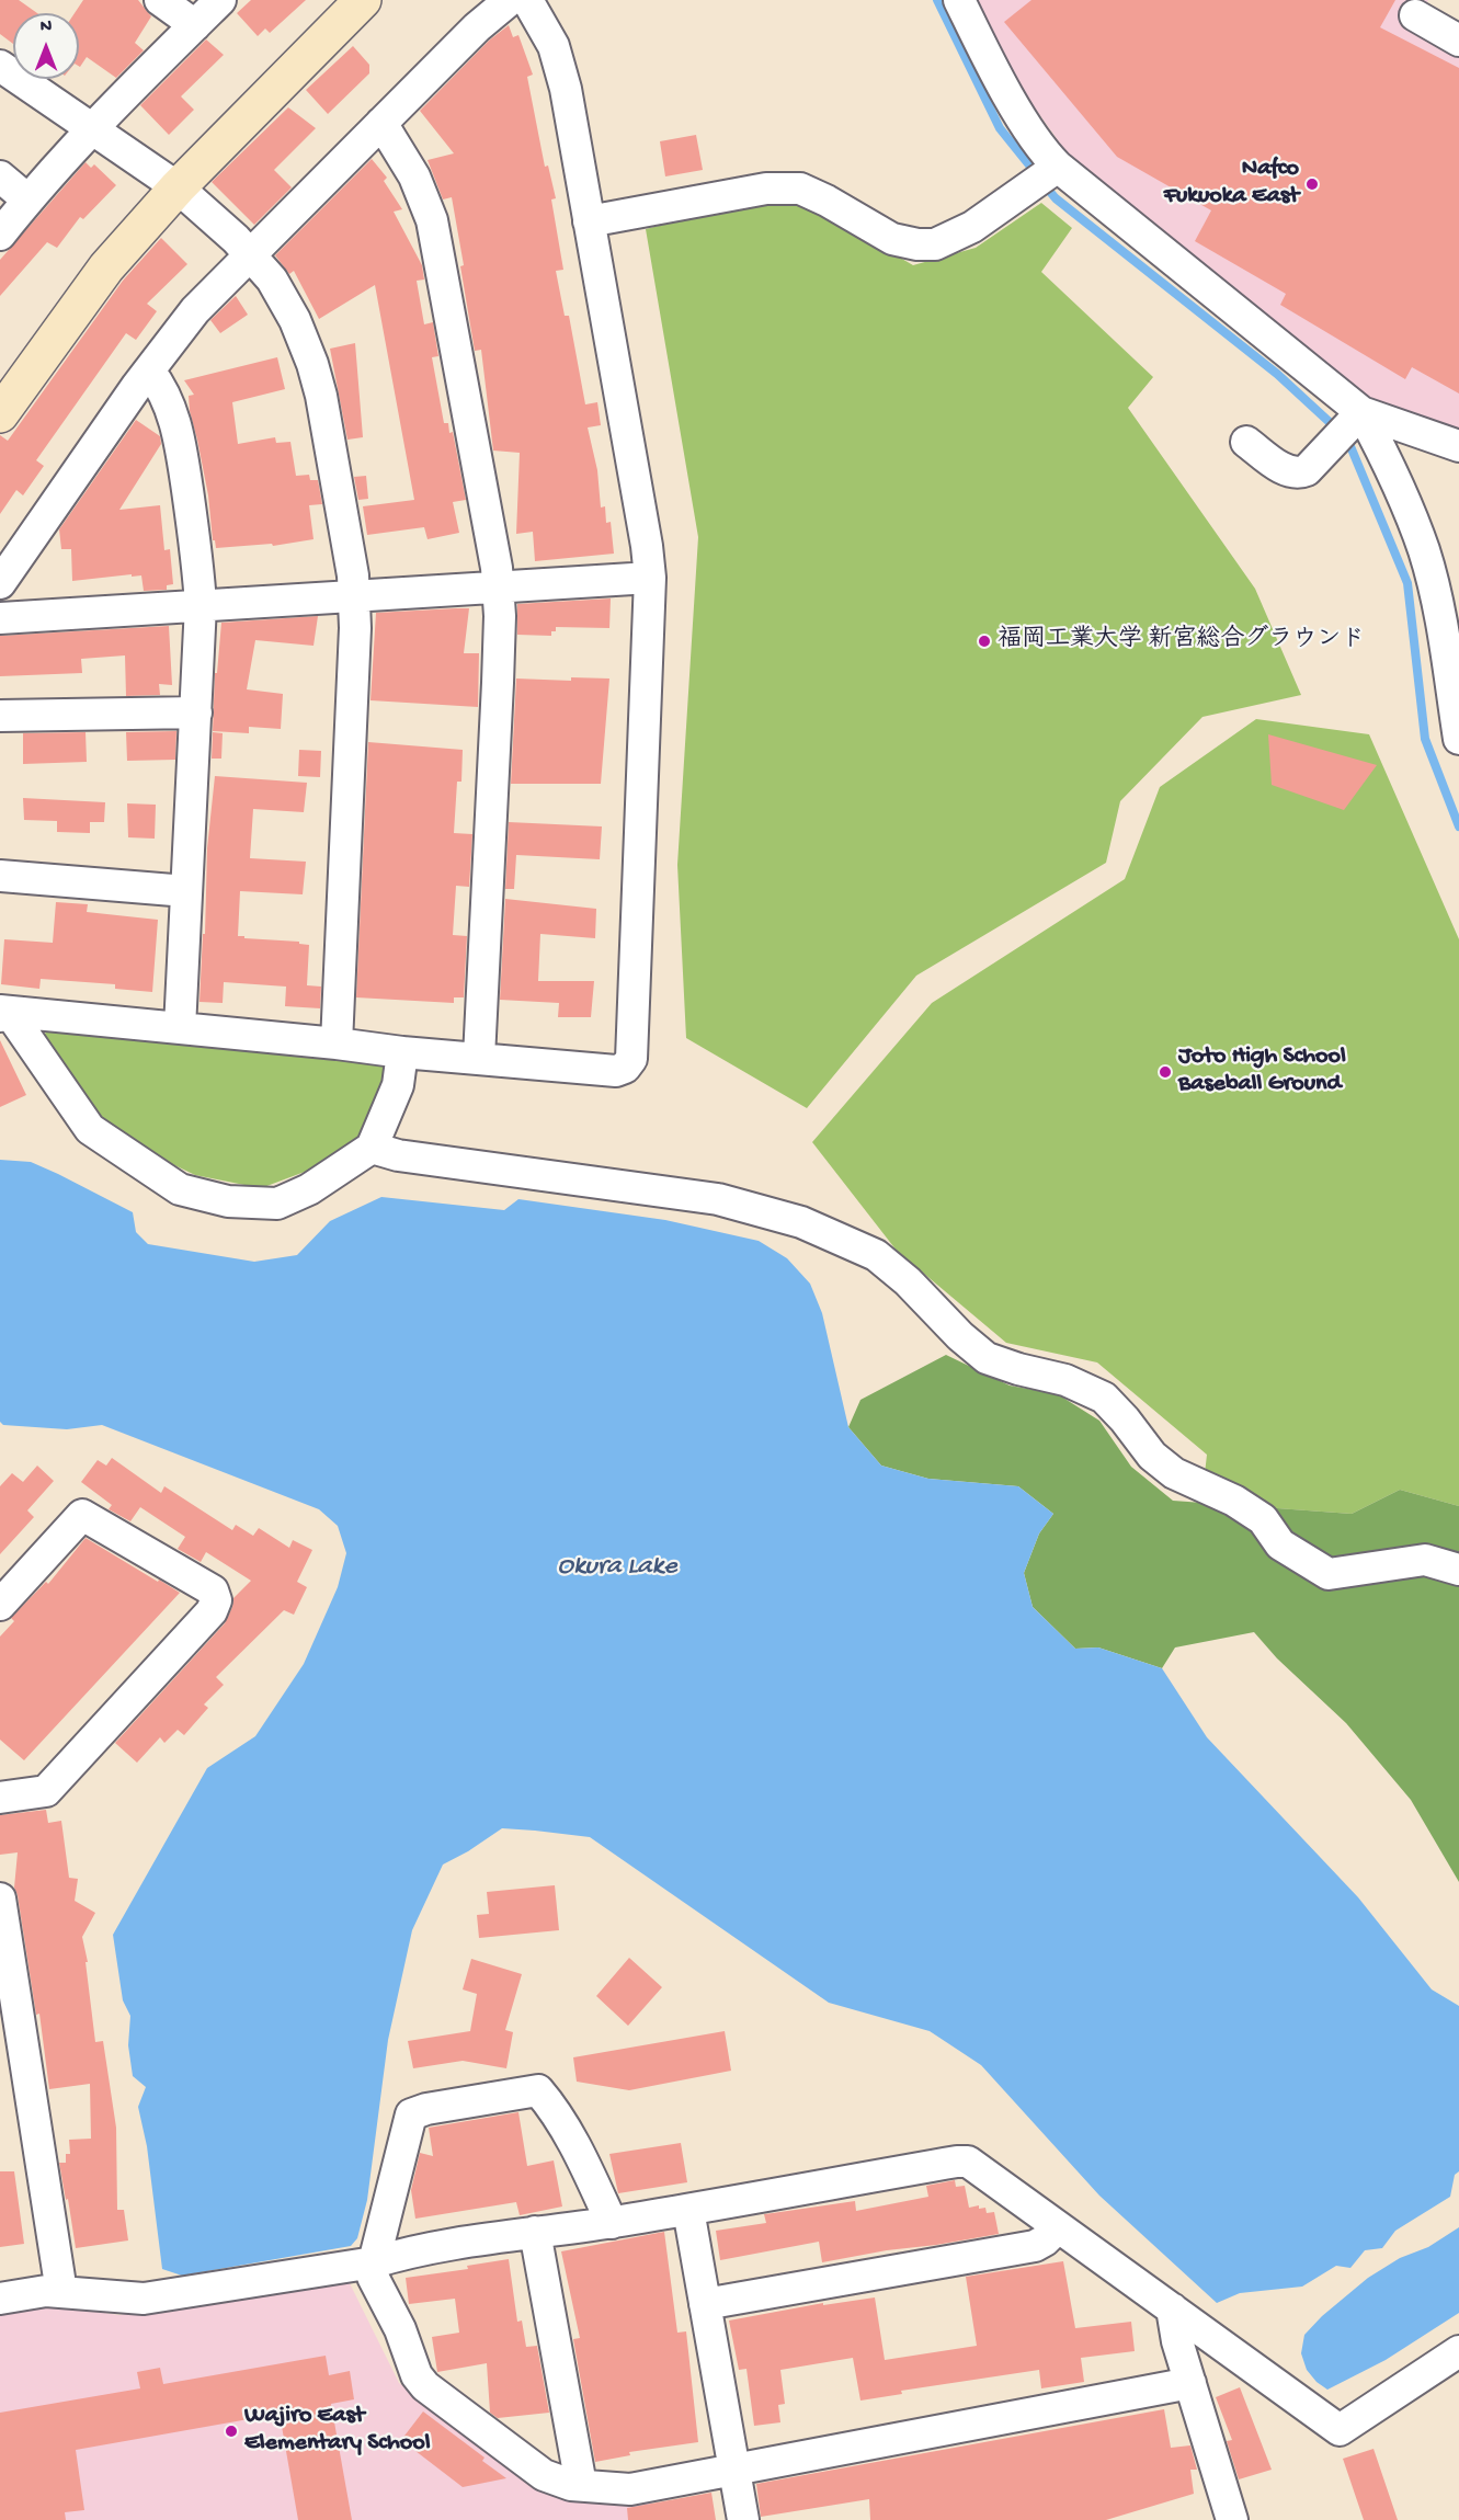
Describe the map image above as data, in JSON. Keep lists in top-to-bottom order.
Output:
{
  "water": ["Okura Lake"],
  "places": [
    "Nafco Fukuoka East",
    "福岡工業大学 新宮総合グラウンド",
    "Joto High School Baseball Ground",
    "Wajiro East Elementary School"
  ],
  "north": "top"
}
